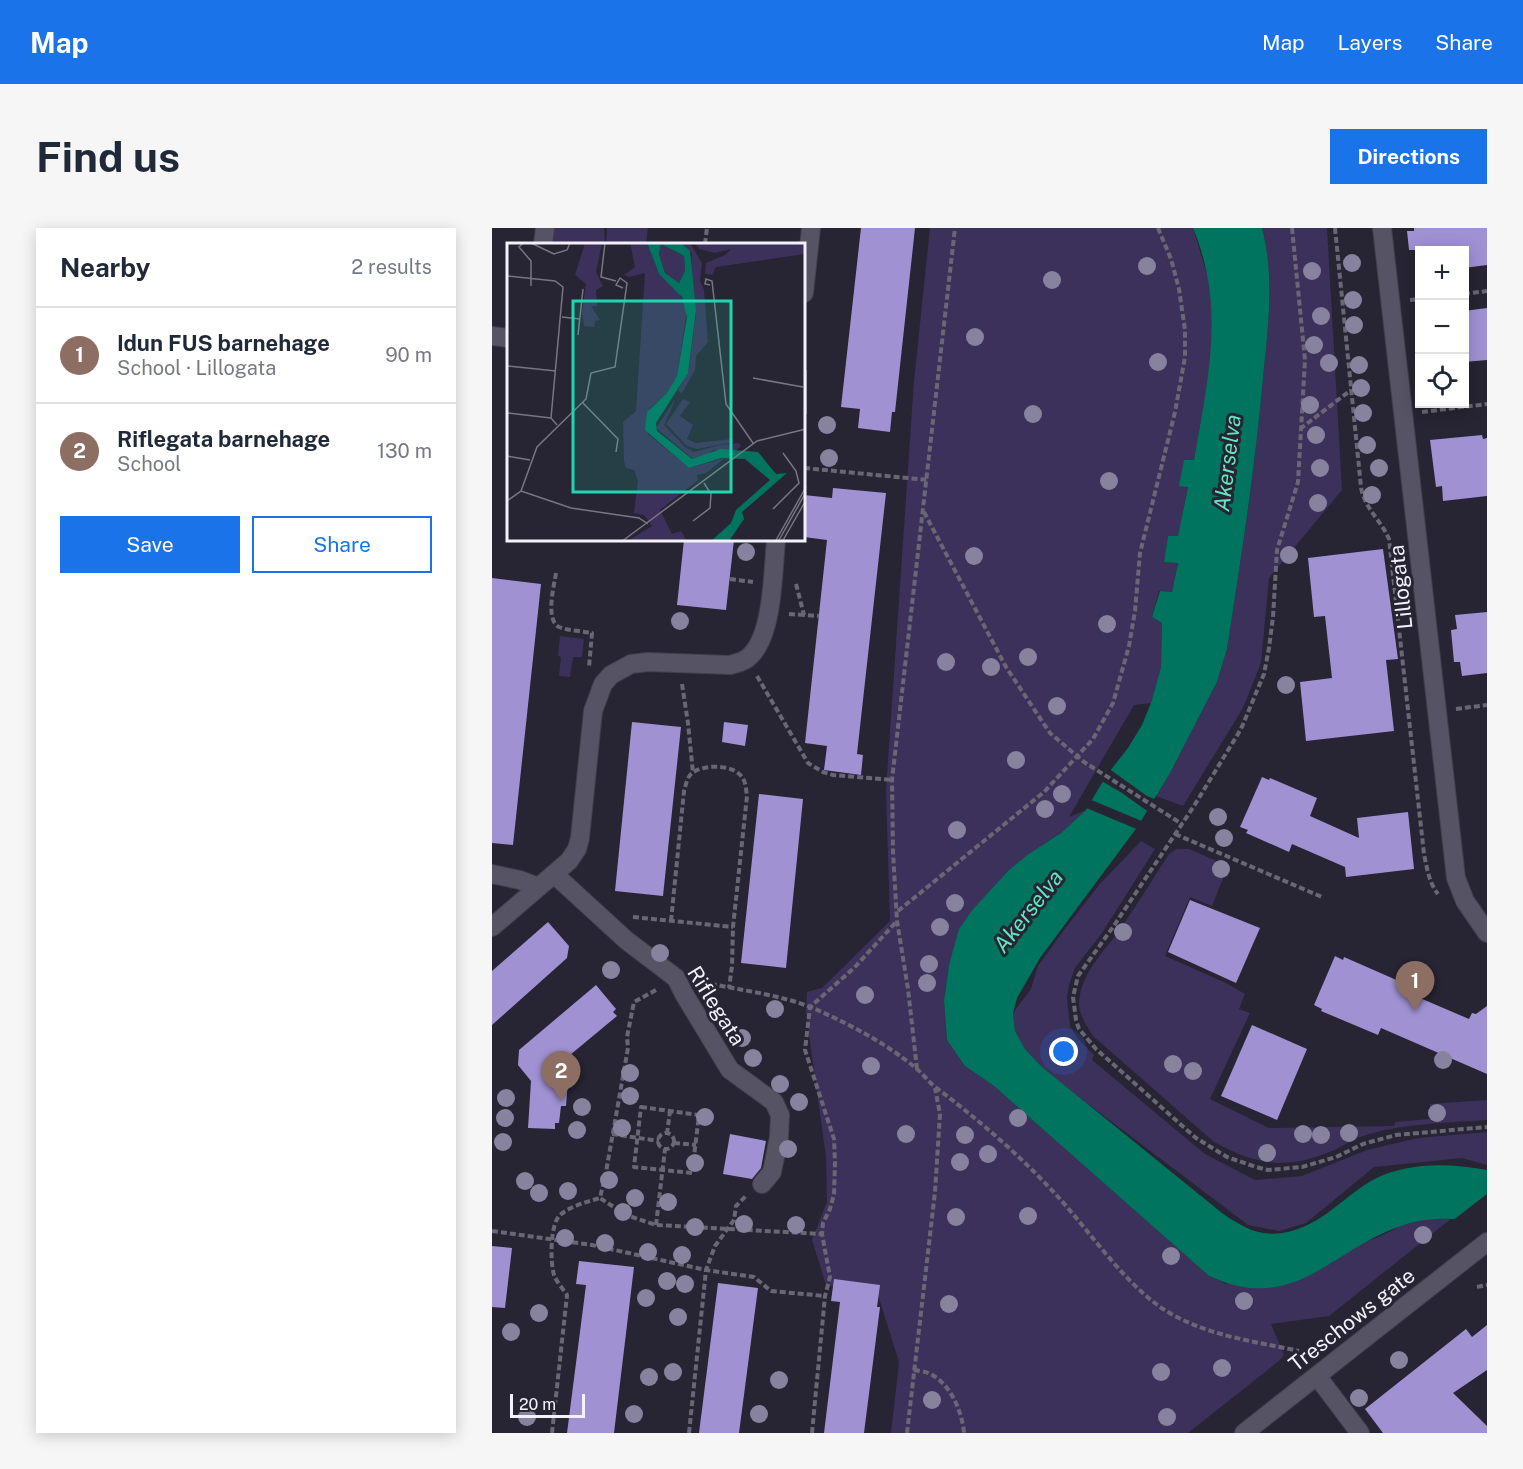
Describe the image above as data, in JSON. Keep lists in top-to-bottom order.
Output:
{
  "streets": {
    "street": ["Lillogata", "Riflegata", "Treschows gate"]
  },
  "water": ["Akerselva"],
  "scale_bar": "20 m",
  "page": {
    "header": "Map",
    "nav": ["Map", "Layers", "Share"],
    "buttons": [
      "Directions",
      ["Save", "Share"]
    ],
    "title": "Find us",
    "heading": ["Nearby", "2 results"],
    "map_buttons": ["+", "−"],
    "list": [
      {
        "mark": "1",
        "name": "Idun FUS barnehage",
        "note": "School · Lillogata",
        "value": "90 m"
      },
      {
        "mark": "2",
        "name": "Riflegata barnehage",
        "note": "School",
        "value": "130 m"
      }
    ],
    "pins": ["1", "2"],
    "scale": "20 m"
  }
}
